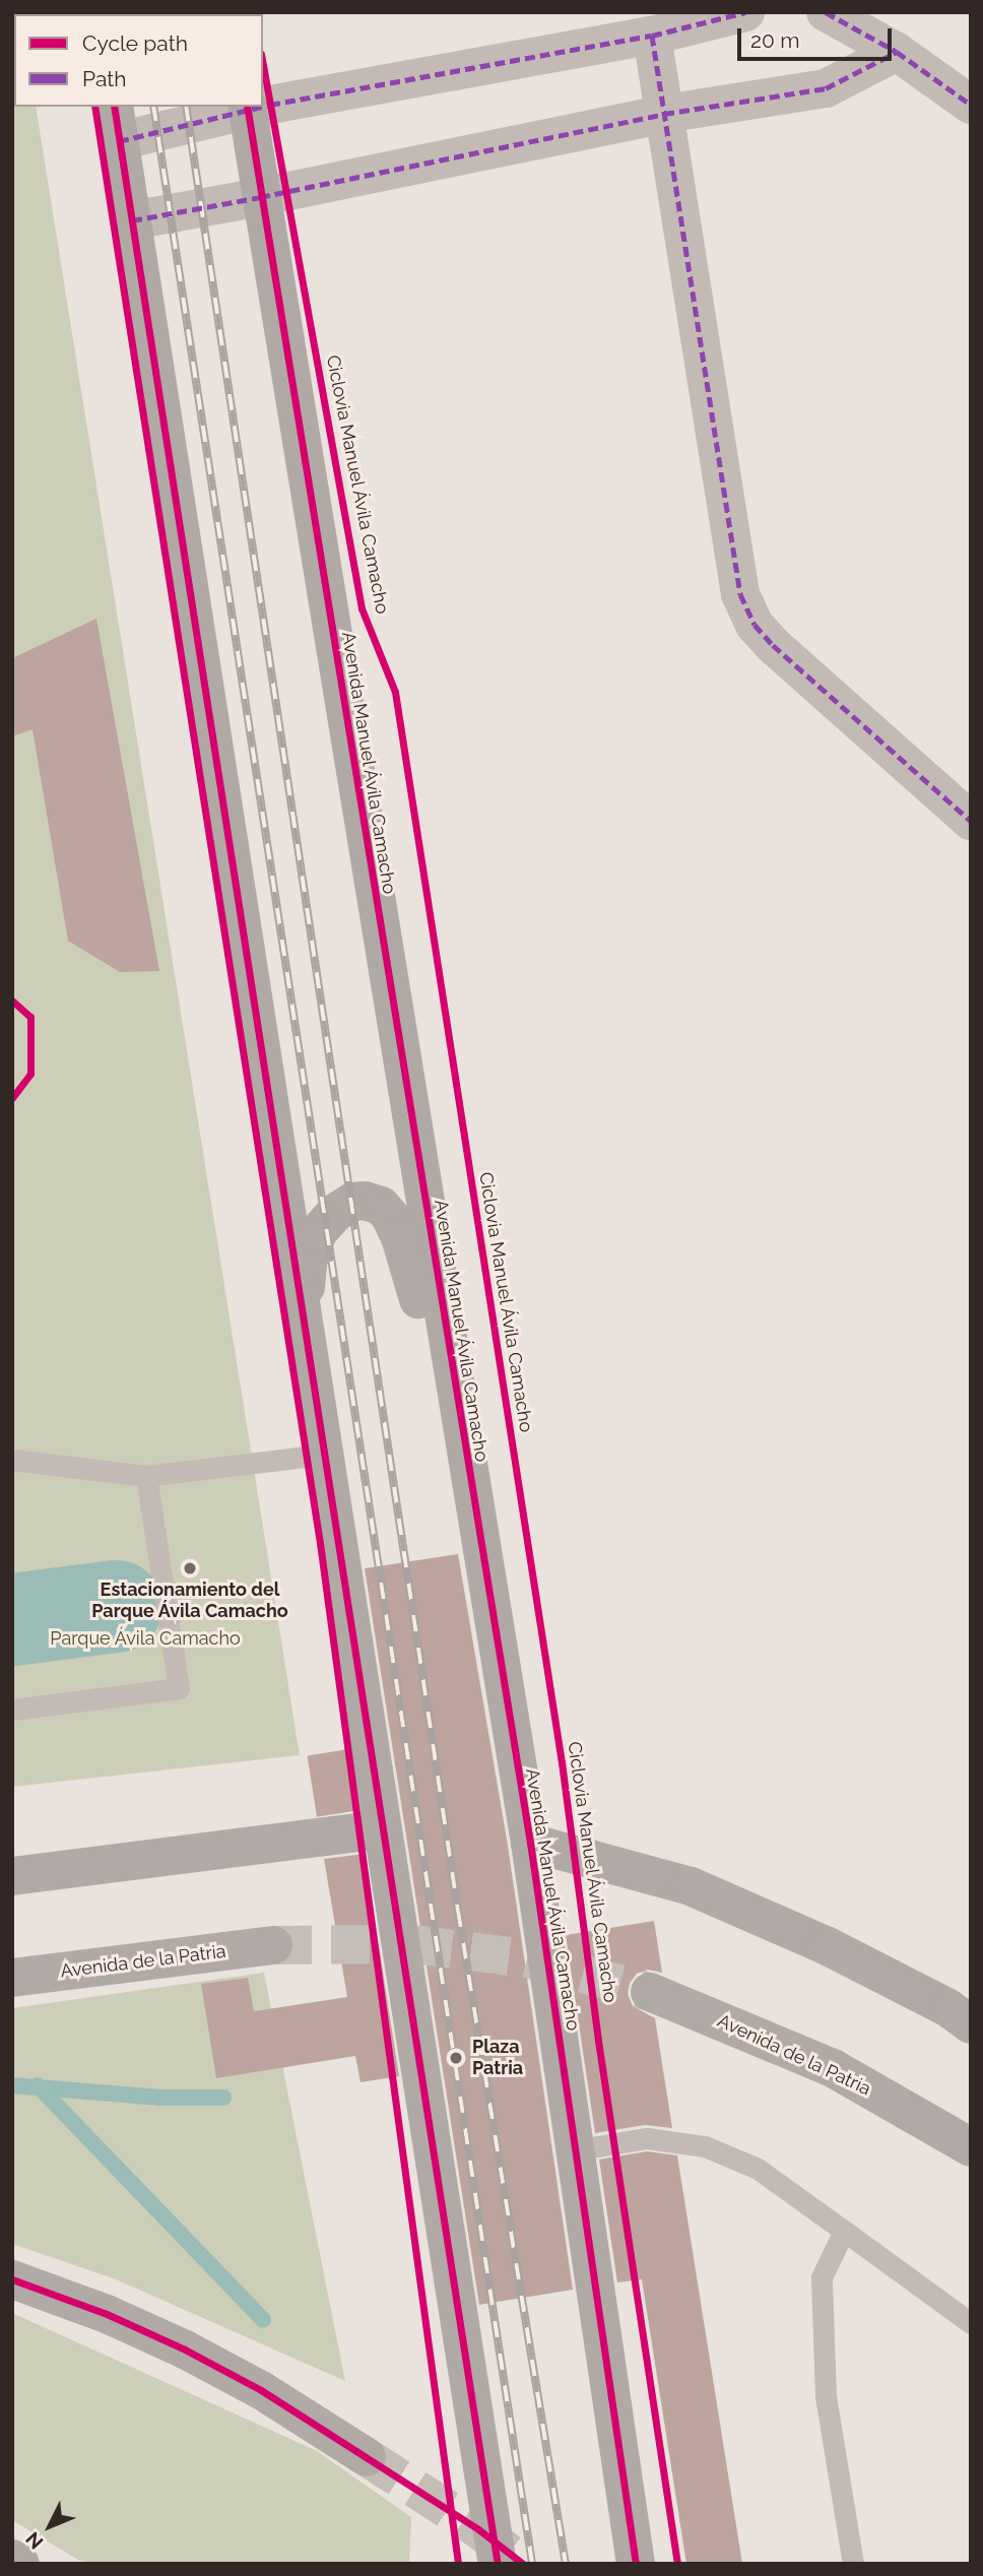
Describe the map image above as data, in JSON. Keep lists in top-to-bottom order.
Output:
{
  "streets": {
    "main road": ["Avenida Manuel Ávila Camacho", "Avenida de la Patria"],
    "cycle path": ["Ciclovia Manuel Ávila Camacho"]
  },
  "parks": ["Parque Ávila Camacho"],
  "places": ["Estacionamiento del Parque Ávila Camacho", "Plaza Patria"],
  "legend": ["Cycle path", "Path"],
  "scale_bar": "20 m",
  "north": "bottom left"
}
